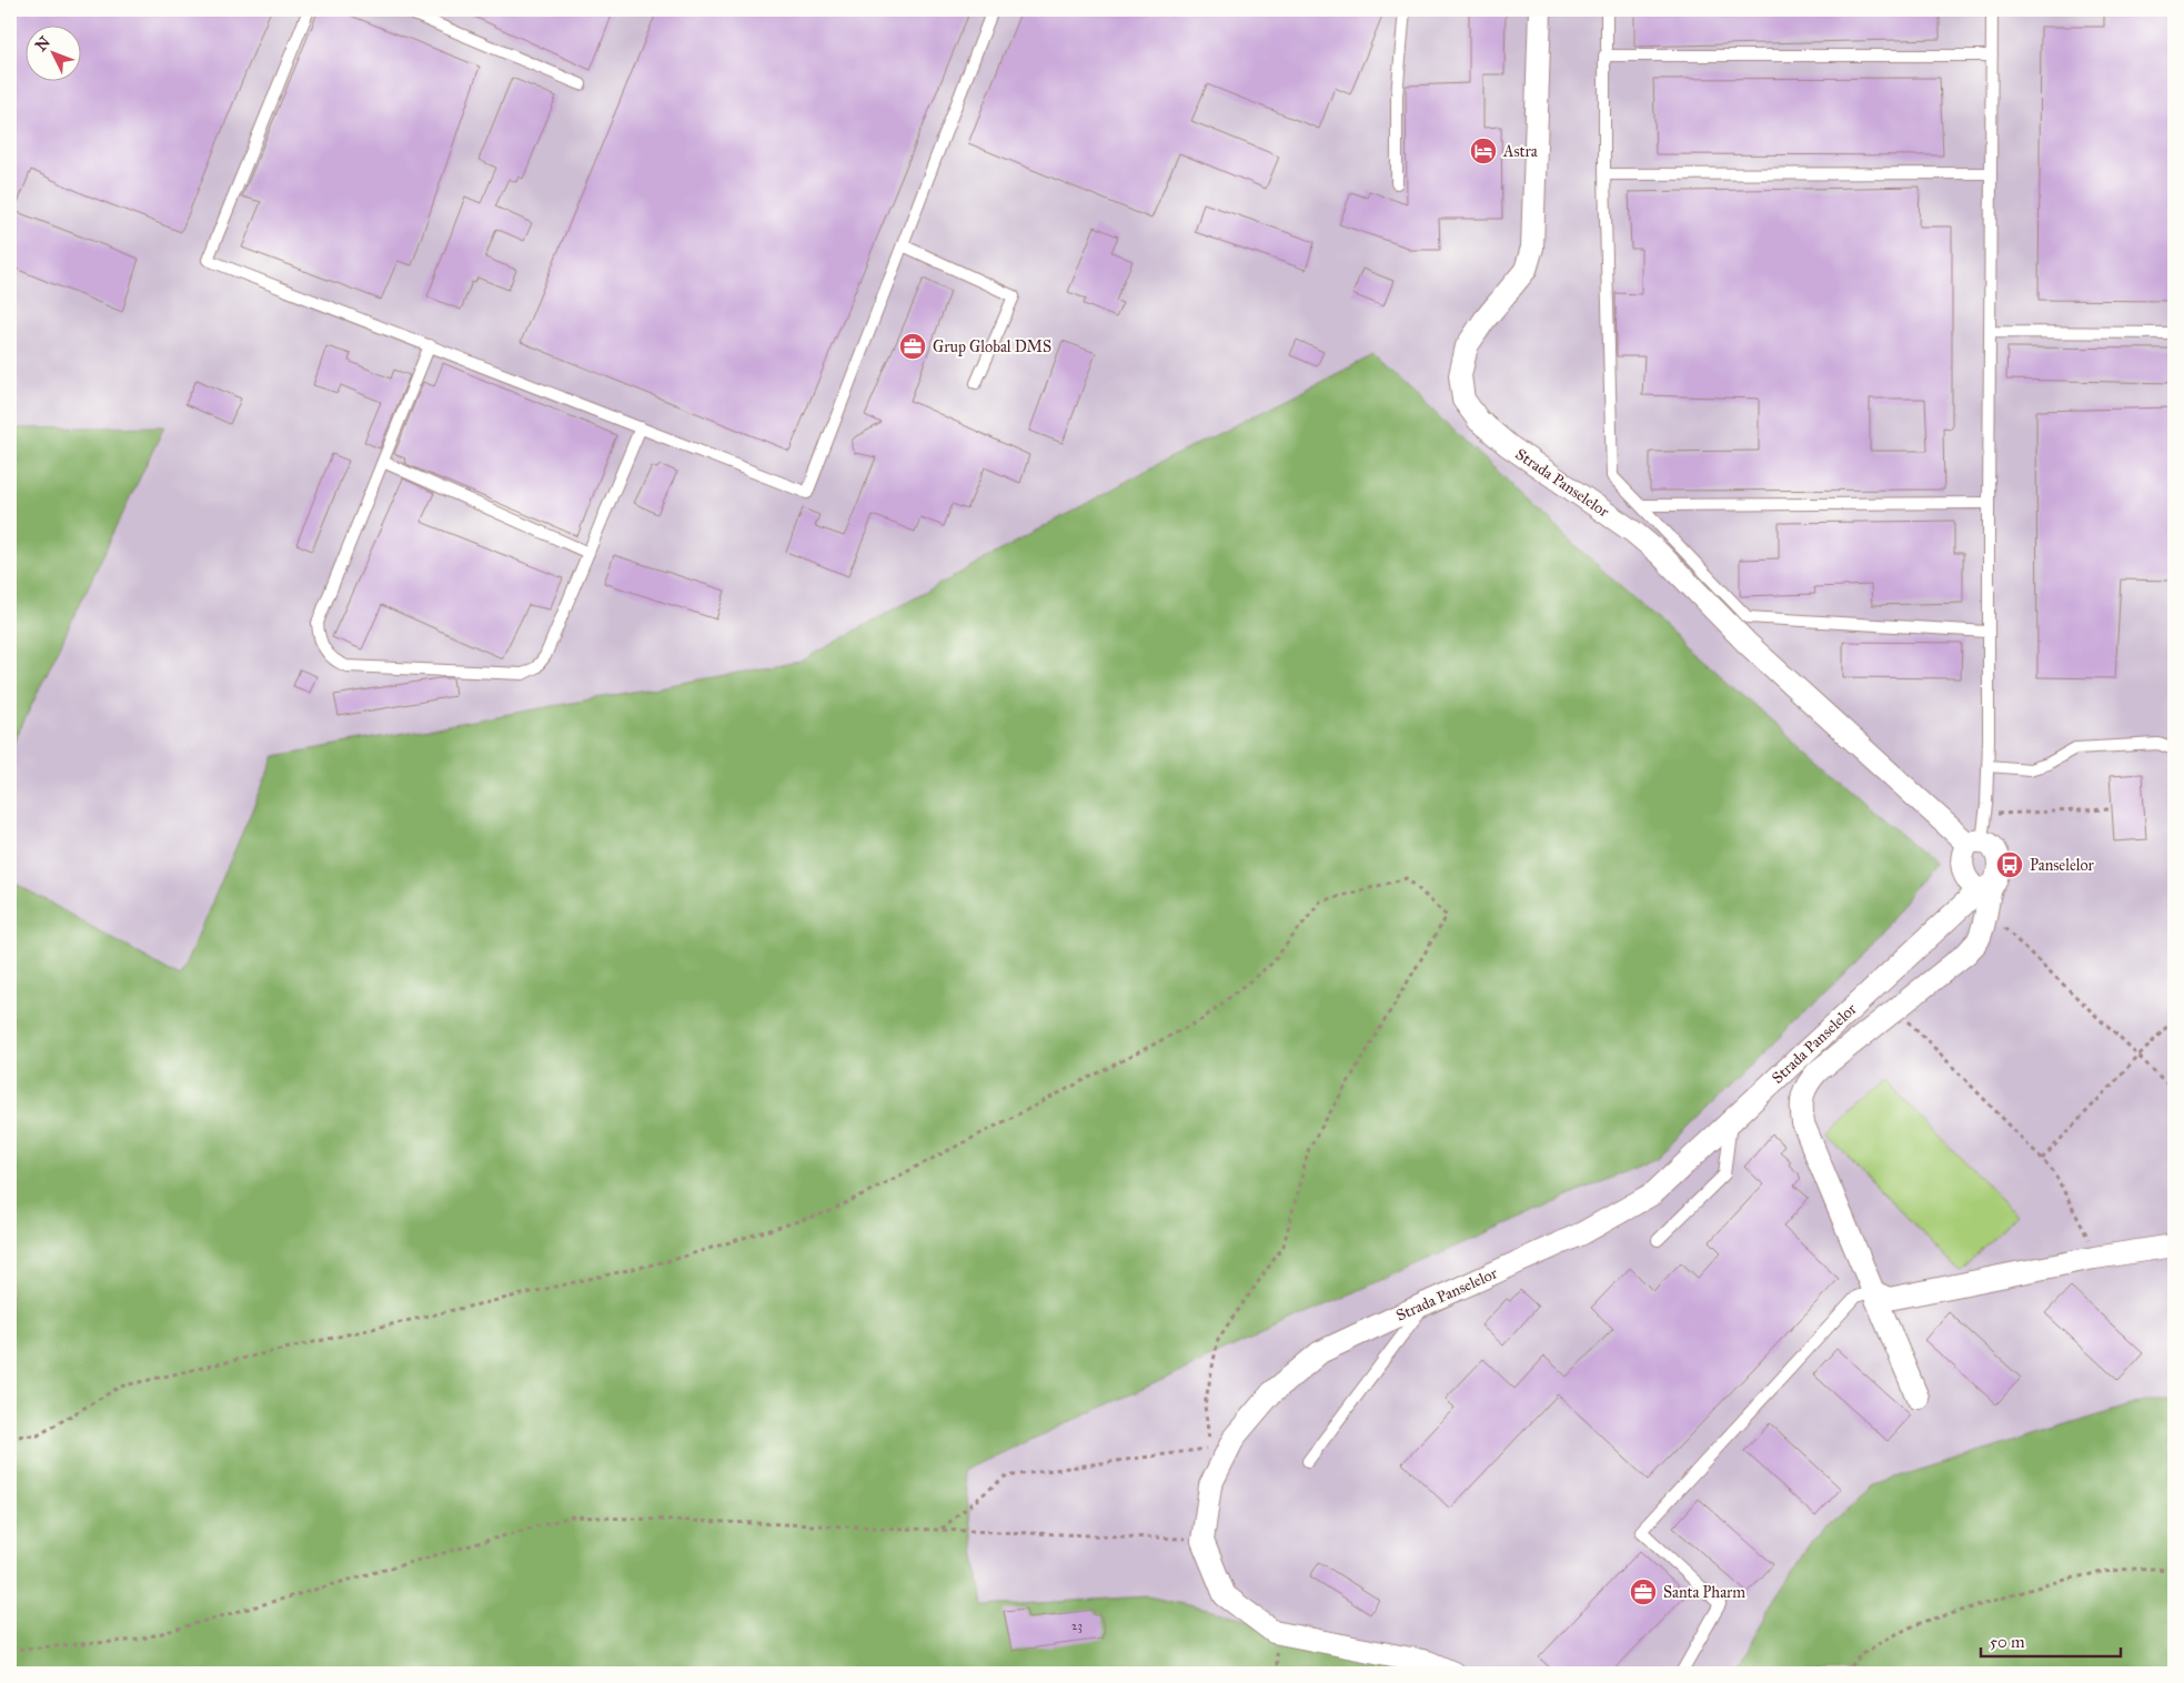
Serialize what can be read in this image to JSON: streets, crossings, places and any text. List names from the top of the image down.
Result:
{
  "streets": {
    "street": ["Strada Panselelor"]
  },
  "places": {
    "hotel": ["Astra"],
    "office": ["Grup Global DMS", "Santa Pharm"],
    "bus stop": ["Panselelor"]
  },
  "house_numbers": ["23"],
  "scale_bar": "50 m",
  "north": "top left"
}
